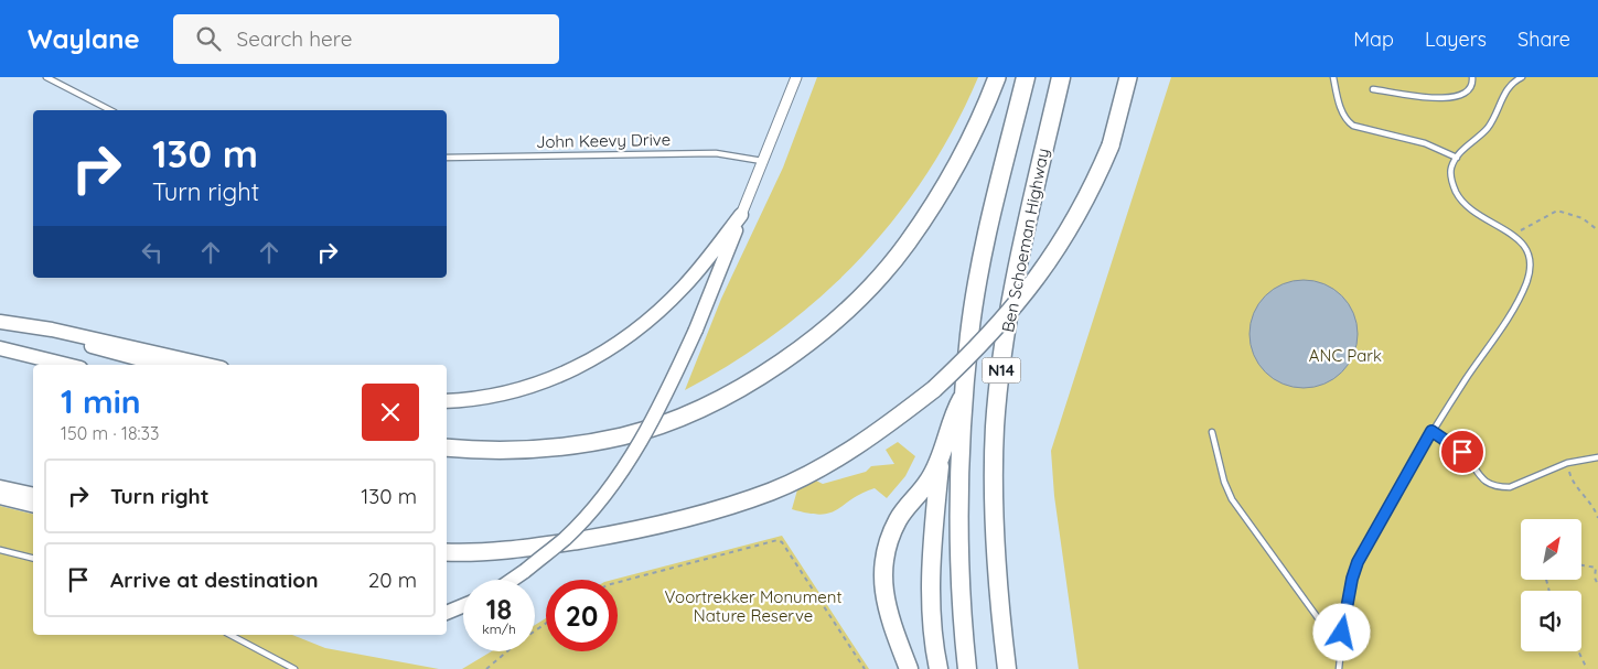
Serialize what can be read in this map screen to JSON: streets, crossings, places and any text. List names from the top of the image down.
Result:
{
  "streets": {
    "highway": ["Ben Schoeman Highway", "N14"],
    "lane": ["John Keevy Drive"]
  },
  "parks": ["ANC Park", "Voortrekker Monument Nature Reserve"],
  "north": "top right",
  "page": {
    "header": "Waylane",
    "search": "Search here",
    "nav": ["Map", "Layers", "Share"],
    "turn": ["130 m", "Turn right"],
    "heading": ["1 min", "150 m · 18:33"],
    "list": [
      {
        "name": "Turn right",
        "value": "130 m"
      },
      {
        "name": "Arrive at destination",
        "value": "20 m"
      }
    ],
    "speed": "18 km/h",
    "limit": "20"
  }
}
